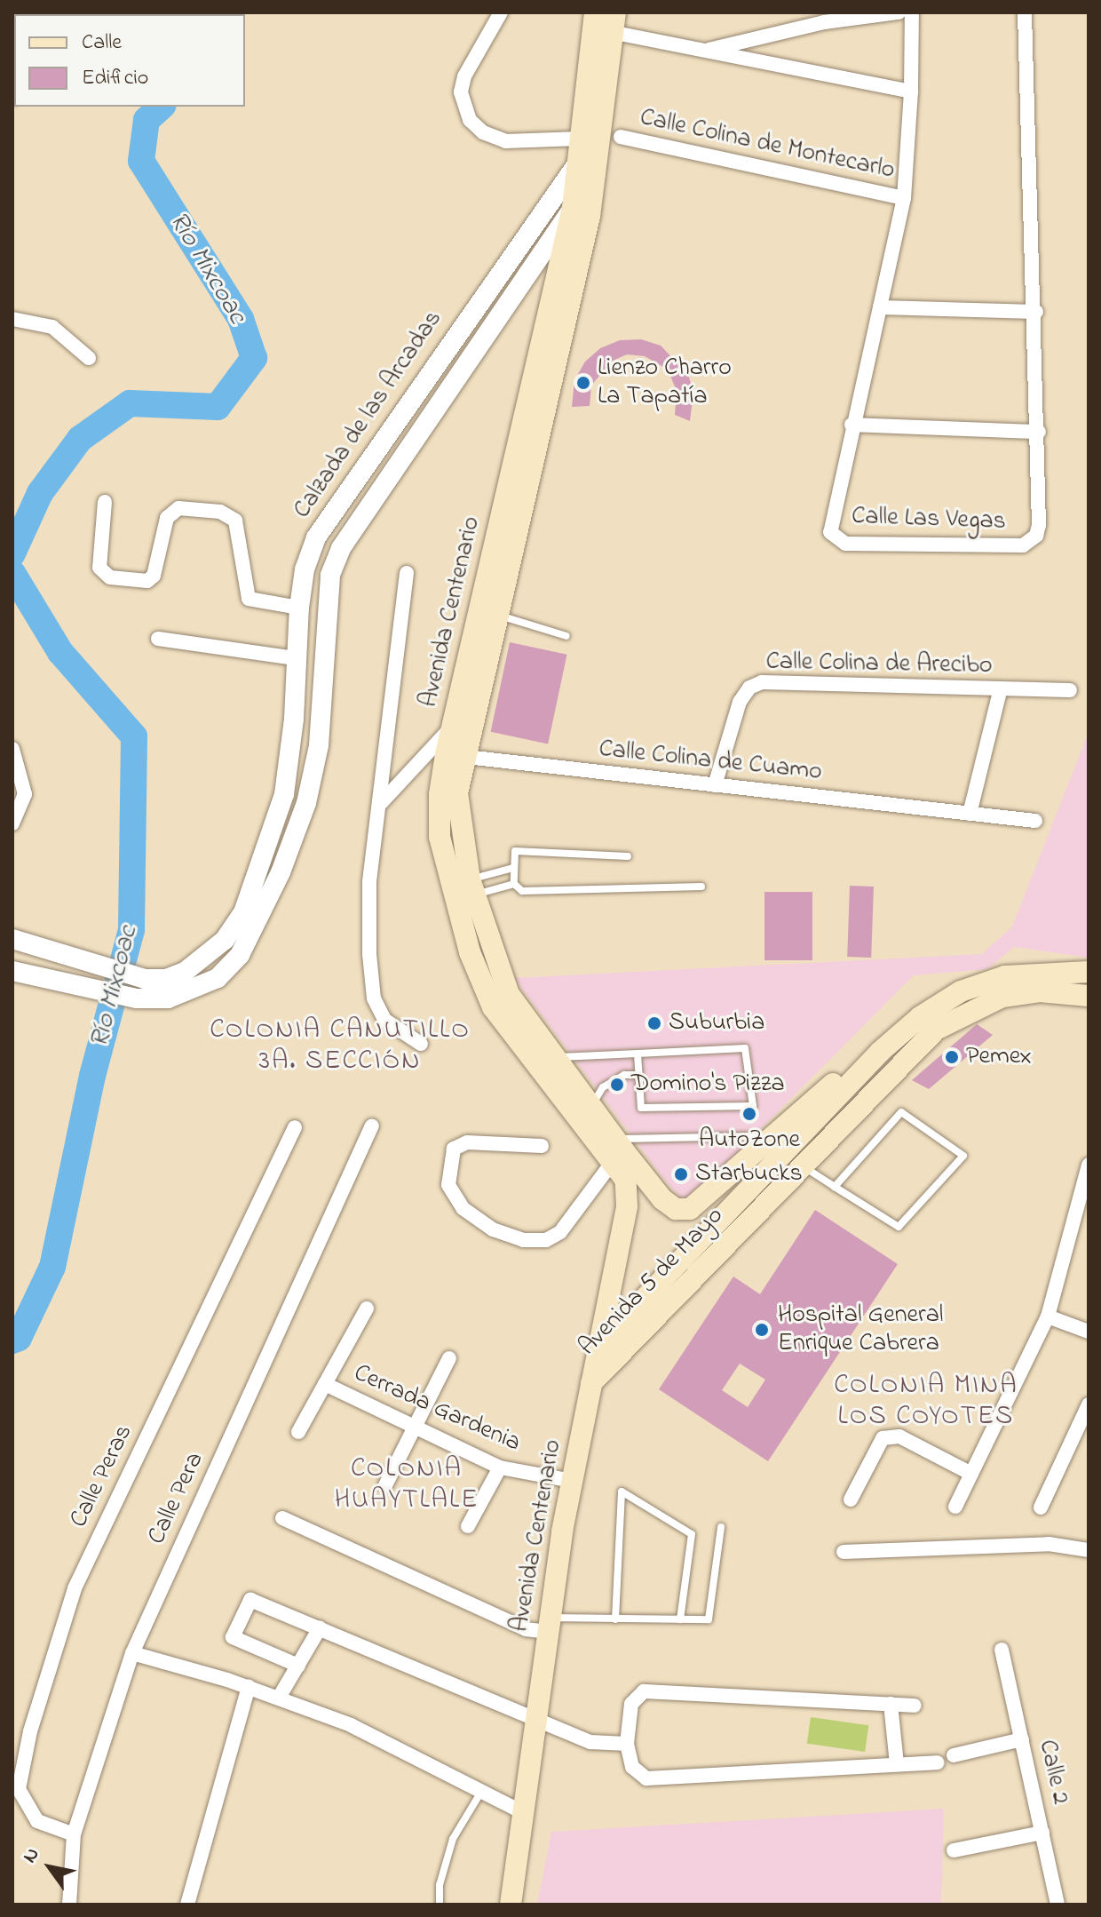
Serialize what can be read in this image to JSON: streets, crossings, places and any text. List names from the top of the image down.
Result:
{
  "streets": {
    "main road": ["Avenida Centenario", "Avenida 5 de Mayo"],
    "street": [
      "Calle Colina de Montecarlo",
      "Calzada de las Arcadas",
      "Calle Las Vegas",
      "Calle Colina de Arecibo",
      "Calle Colina de Cuamo",
      "Cerrada Gardenia",
      "Calle Peras",
      "Calle Pera",
      "Calle 2"
    ]
  },
  "crossings": [
    ["Calle Colina de Montecarlo", "Calle Las Vegas"],
    ["Calzada de las Arcadas", "Avenida Centenario"],
    ["Avenida Centenario", "Calle Colina de Cuamo"],
    ["Avenida Centenario", "Avenida 5 de Mayo"],
    ["Avenida Centenario", "Cerrada Gardenia"],
    ["Calle Colina de Arecibo", "Calle Colina de Cuamo"],
    ["Calle Peras", "Calle Pera"]
  ],
  "districts": ["COLONIA CANUTILLO 3A. SECCIÓN", "COLONIA MINA LOS COYOTES", "COLONIA HUAYTLALE"],
  "water": ["Río Mixcoac"],
  "places": [
    "Lienzo Charro La Tapatía",
    "Suburbia",
    "Pemex",
    "Domino's Pizza",
    "AutoZone",
    "Starbucks",
    "Hospital General Enrique Cabrera"
  ],
  "legend": ["Calle", "Edificio"],
  "north": "top left"
}
